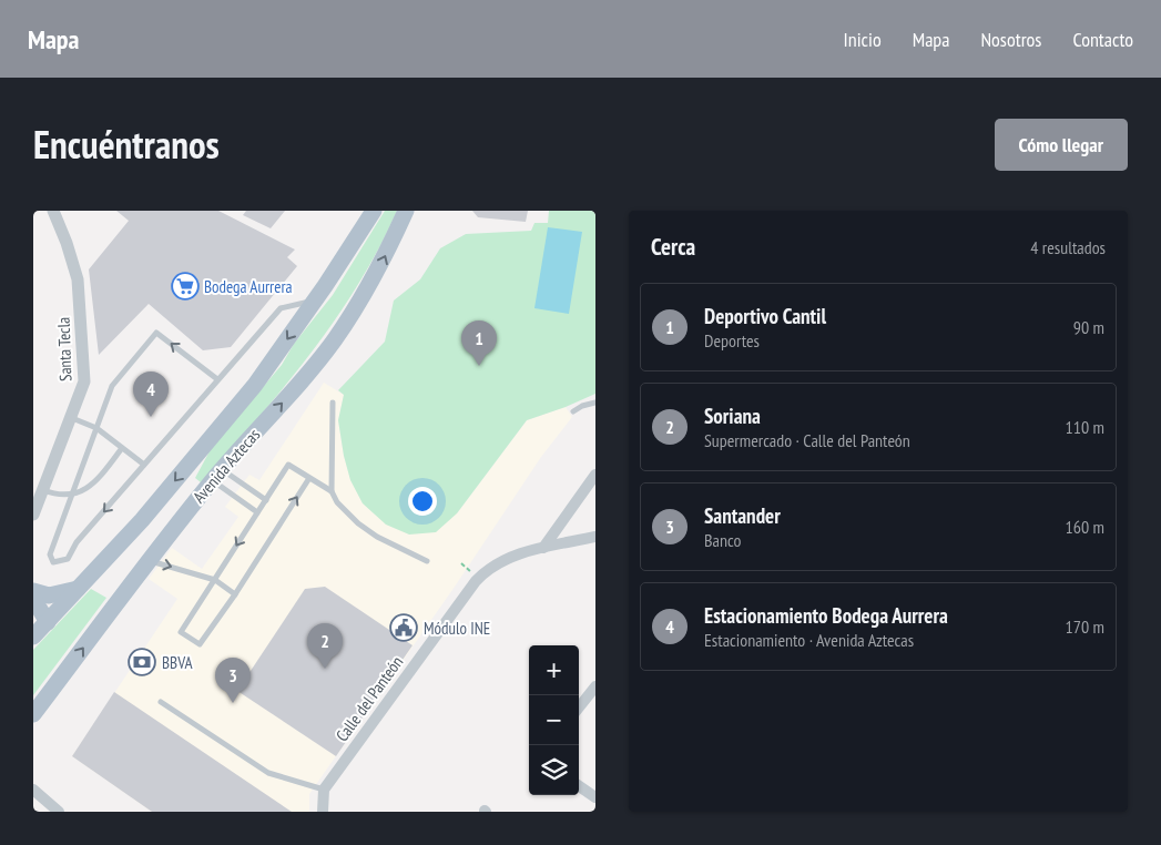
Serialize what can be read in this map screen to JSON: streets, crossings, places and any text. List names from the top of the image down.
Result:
{
  "streets": {
    "main road": ["Avenida Aztecas"],
    "street": ["Santa Tecla", "Calle del Panteón"]
  },
  "places": {
    "supermarket": ["Bodega Aurrera"],
    "public building": ["Módulo INE"],
    "bank": ["BBVA"]
  },
  "page": {
    "header": "Mapa",
    "nav": [
      "Inicio",
      "Mapa",
      "Nosotros",
      "Contacto"
    ],
    "title": "Encuéntranos",
    "buttons": "Cómo llegar",
    "heading": ["Cerca", "4 resultados"],
    "list": [
      {
        "mark": "1",
        "name": "Deportivo Cantil",
        "note": "Deportes",
        "value": "90 m"
      },
      {
        "mark": "2",
        "name": "Soriana",
        "note": "Supermercado · Calle del Panteón",
        "value": "110 m"
      },
      {
        "mark": "3",
        "name": "Santander",
        "note": "Banco",
        "value": "160 m"
      },
      {
        "mark": "4",
        "name": "Estacionamiento Bodega Aurrera",
        "note": "Estacionamiento · Avenida Aztecas",
        "value": "170 m"
      }
    ],
    "pins": [
      "1",
      "4",
      "2",
      "3"
    ],
    "map_buttons": ["+", "−"]
  }
}
